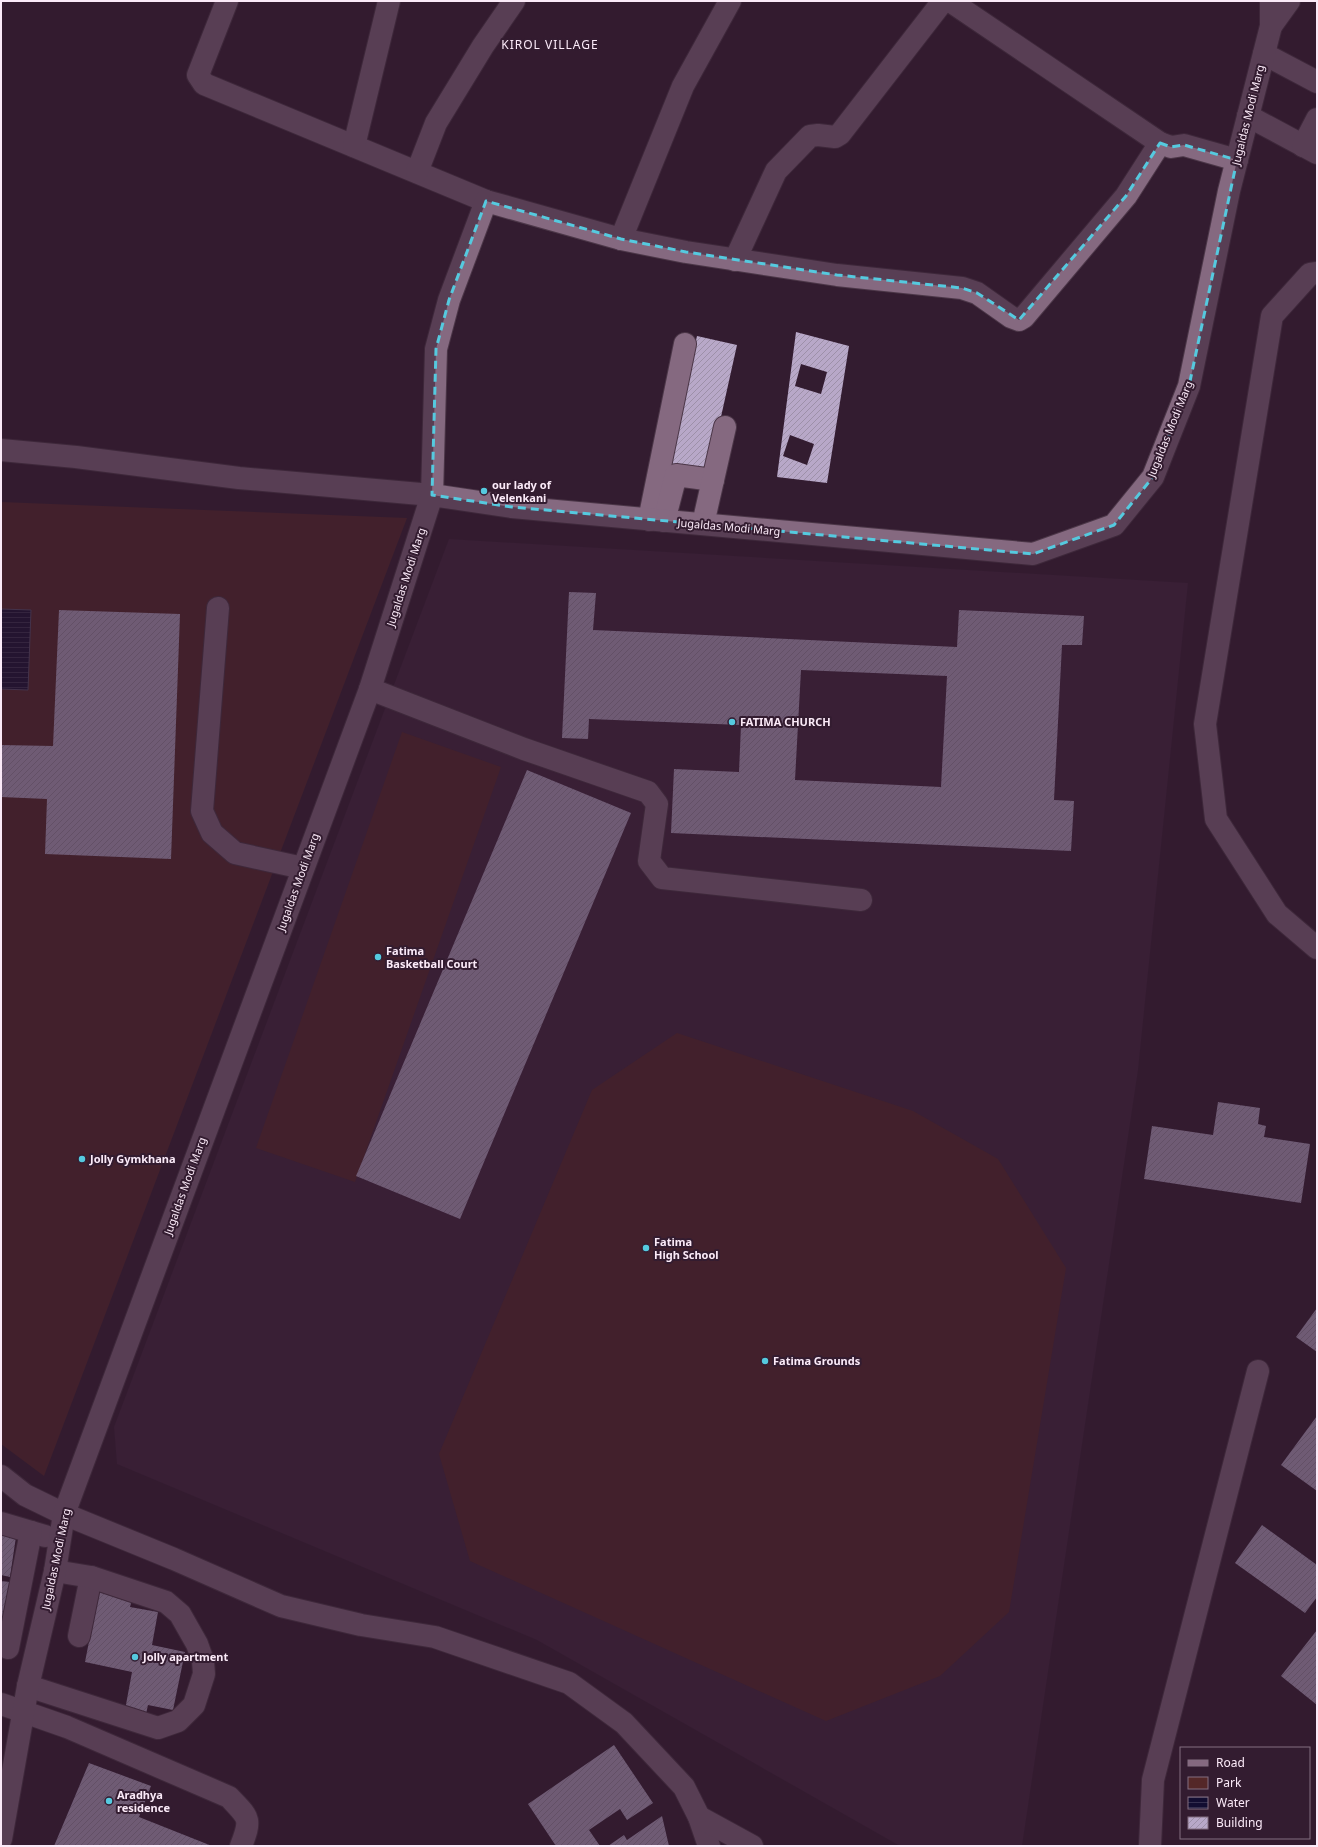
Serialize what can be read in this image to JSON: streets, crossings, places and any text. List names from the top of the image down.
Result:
{
  "streets": {
    "street": ["Jugaldas Modi Marg"]
  },
  "districts": ["KIROL VILLAGE"],
  "places": [
    "our lady of Velenkani",
    "FATIMA CHURCH",
    "Fatima Basketball Court",
    "Jolly Gymkhana",
    "Fatima High School",
    "Fatima Grounds",
    "Jolly apartment",
    "Aradhya residence"
  ],
  "legend": [
    "Road",
    "Park",
    "Water",
    "Building"
  ]
}
